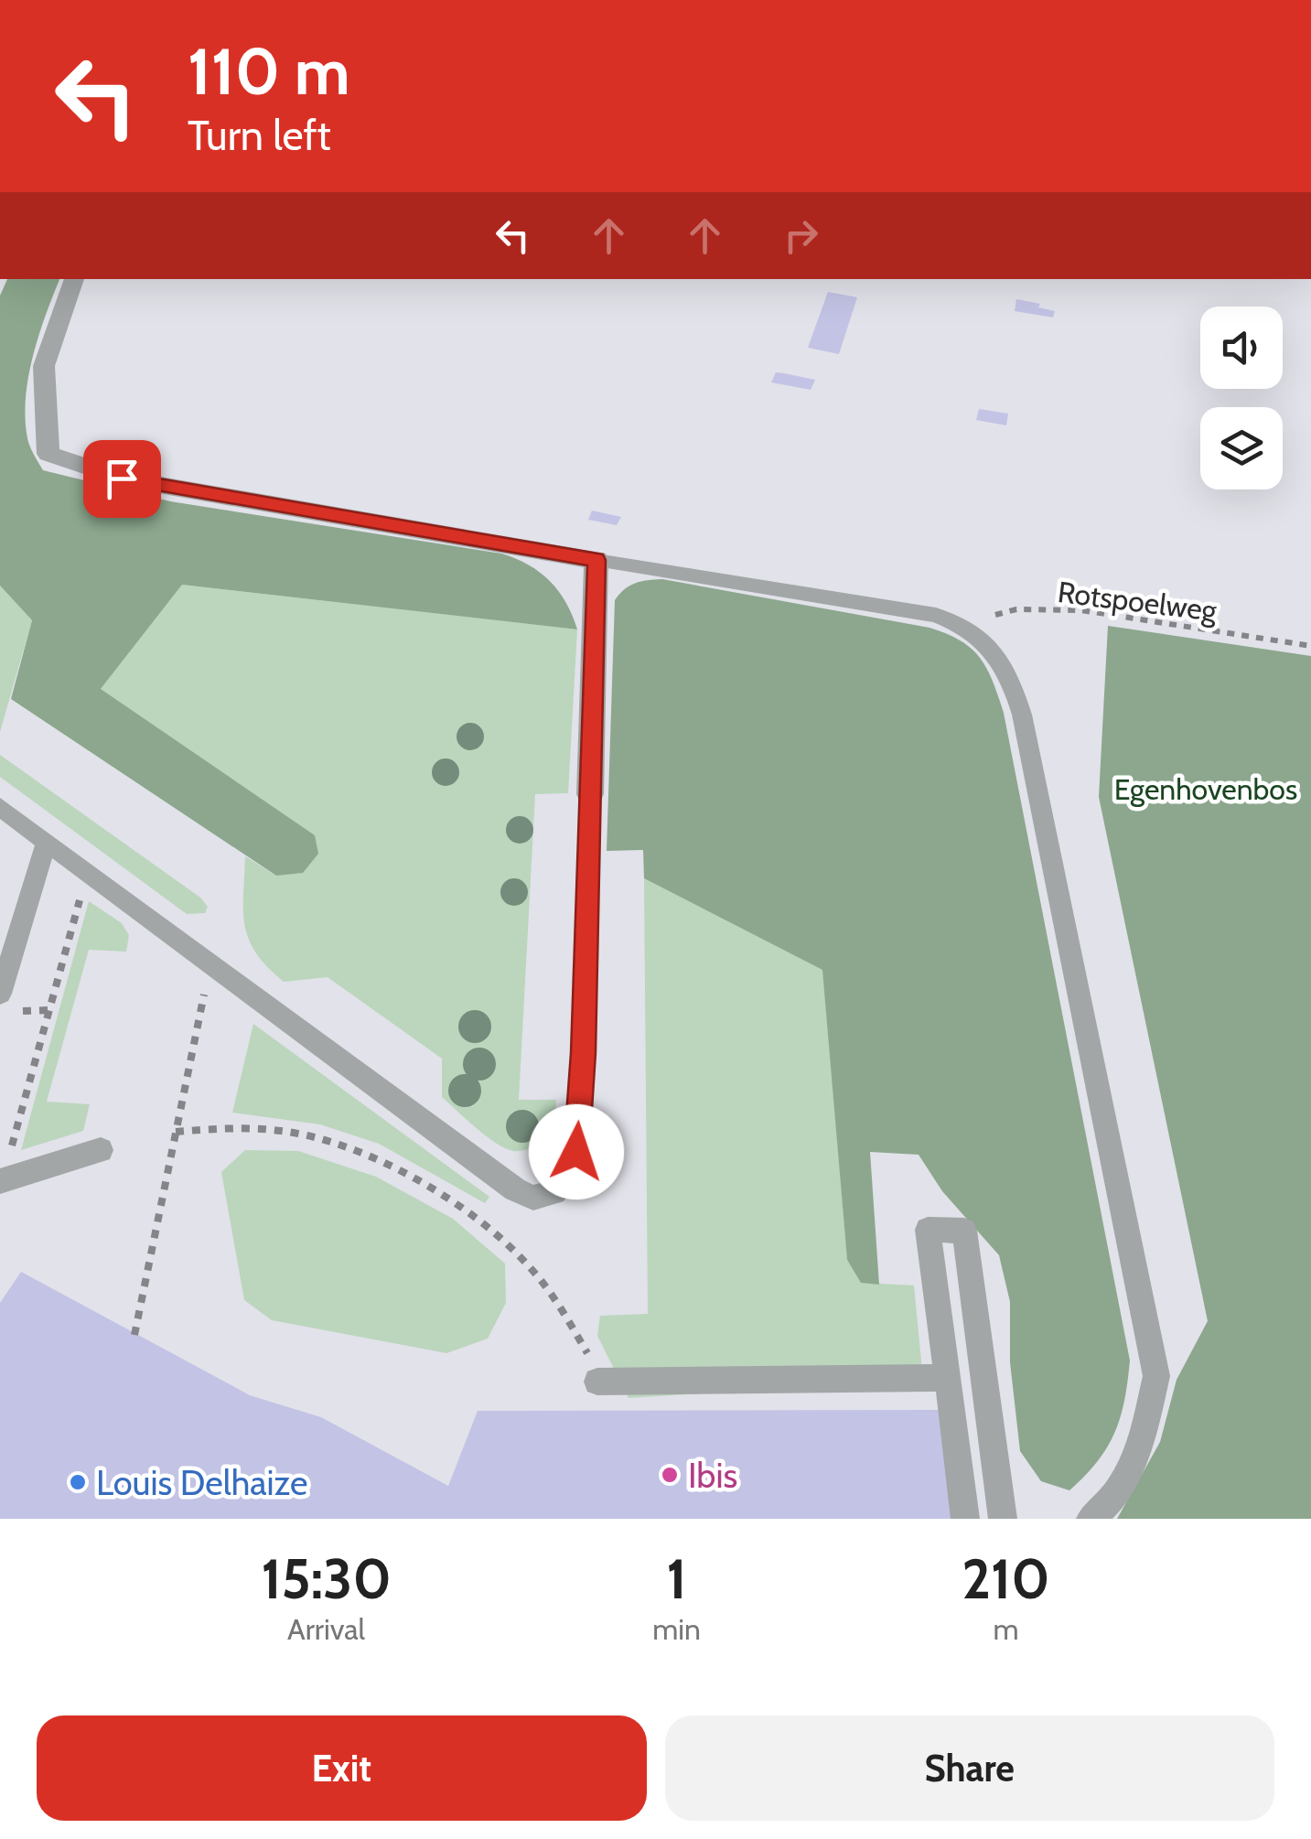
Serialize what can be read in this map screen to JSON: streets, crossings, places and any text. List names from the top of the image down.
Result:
{
  "streets": {
    "path": ["Rotspoelweg"]
  },
  "parks": ["Egenhovenbos"],
  "places": ["Ibis", "Louis Delhaize"],
  "page": {
    "turn": ["110 m", "Turn left"],
    "eta": [
      "15:30",
      "Arrival",
      "1",
      "min",
      "210",
      "m"
    ],
    "buttons": ["Exit", "Share"]
  }
}
